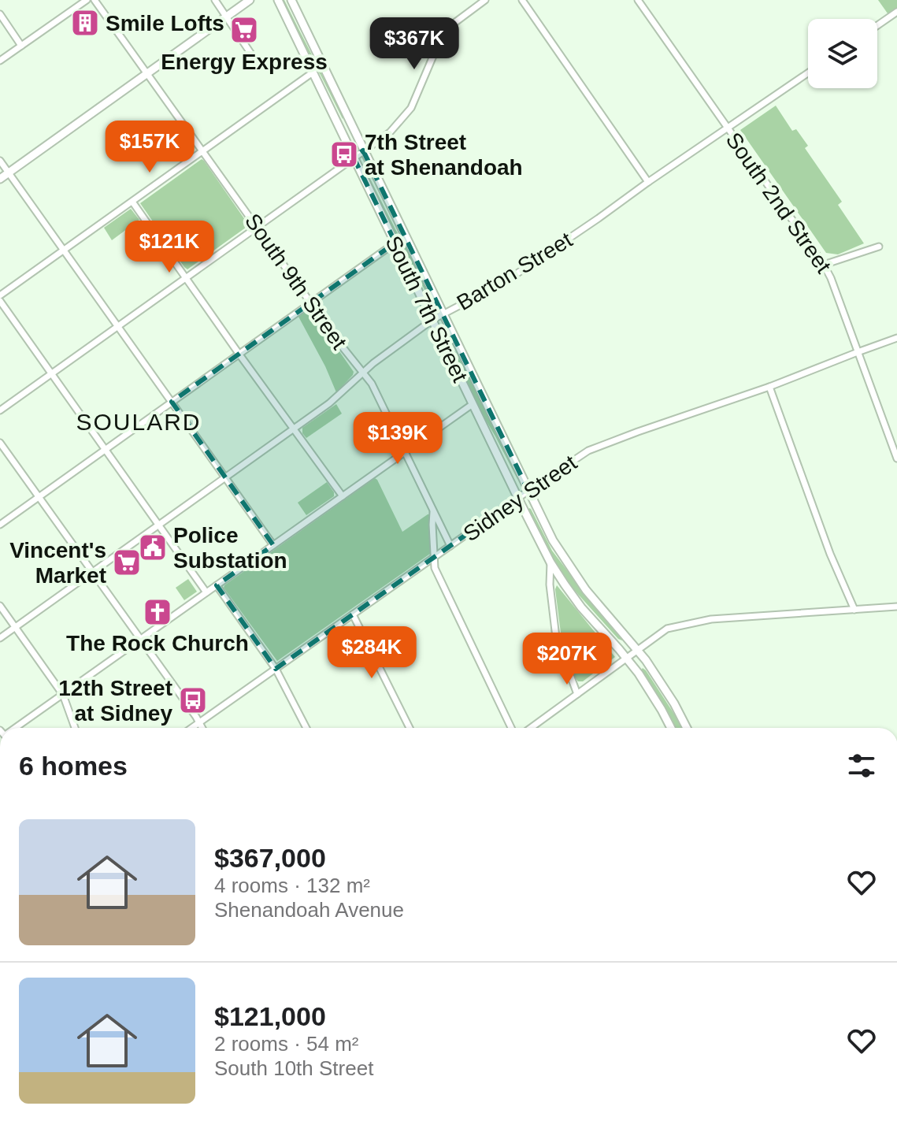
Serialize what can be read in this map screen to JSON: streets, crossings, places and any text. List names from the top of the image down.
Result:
{
  "streets": {
    "main road": ["South 7th Street"],
    "street": [
      "South 2nd Street",
      "Barton Street",
      "South 9th Street",
      "Sidney Street"
    ]
  },
  "crossings": [
    ["South 2nd Street", "Barton Street"],
    ["South 2nd Street", "Sidney Street"],
    ["Barton Street", "South 9th Street"],
    ["Barton Street", "South 7th Street"],
    ["South 9th Street", "Sidney Street"],
    ["South 7th Street", "Sidney Street"]
  ],
  "districts": ["SOULARD"],
  "places": {
    "building": ["Smile Lofts"],
    "supermarket": ["Energy Express", "Vincent's Market"],
    "bus stop": ["7th Street at Shenandoah", "12th Street at Sidney"],
    "public building": ["Police Substation"],
    "church": ["The Rock Church"]
  },
  "page": {
    "price": [
      "$367K",
      "$157K",
      "$121K",
      "$139K",
      "$284K",
      "$207K"
    ],
    "heading": "6 homes",
    "list": [
      {
        "name": "$367,000",
        "note": "4 rooms · 132 m² · Shenandoah Avenue"
      },
      {
        "name": "$121,000",
        "note": "2 rooms · 54 m² · South 10th Street"
      }
    ]
  }
}
